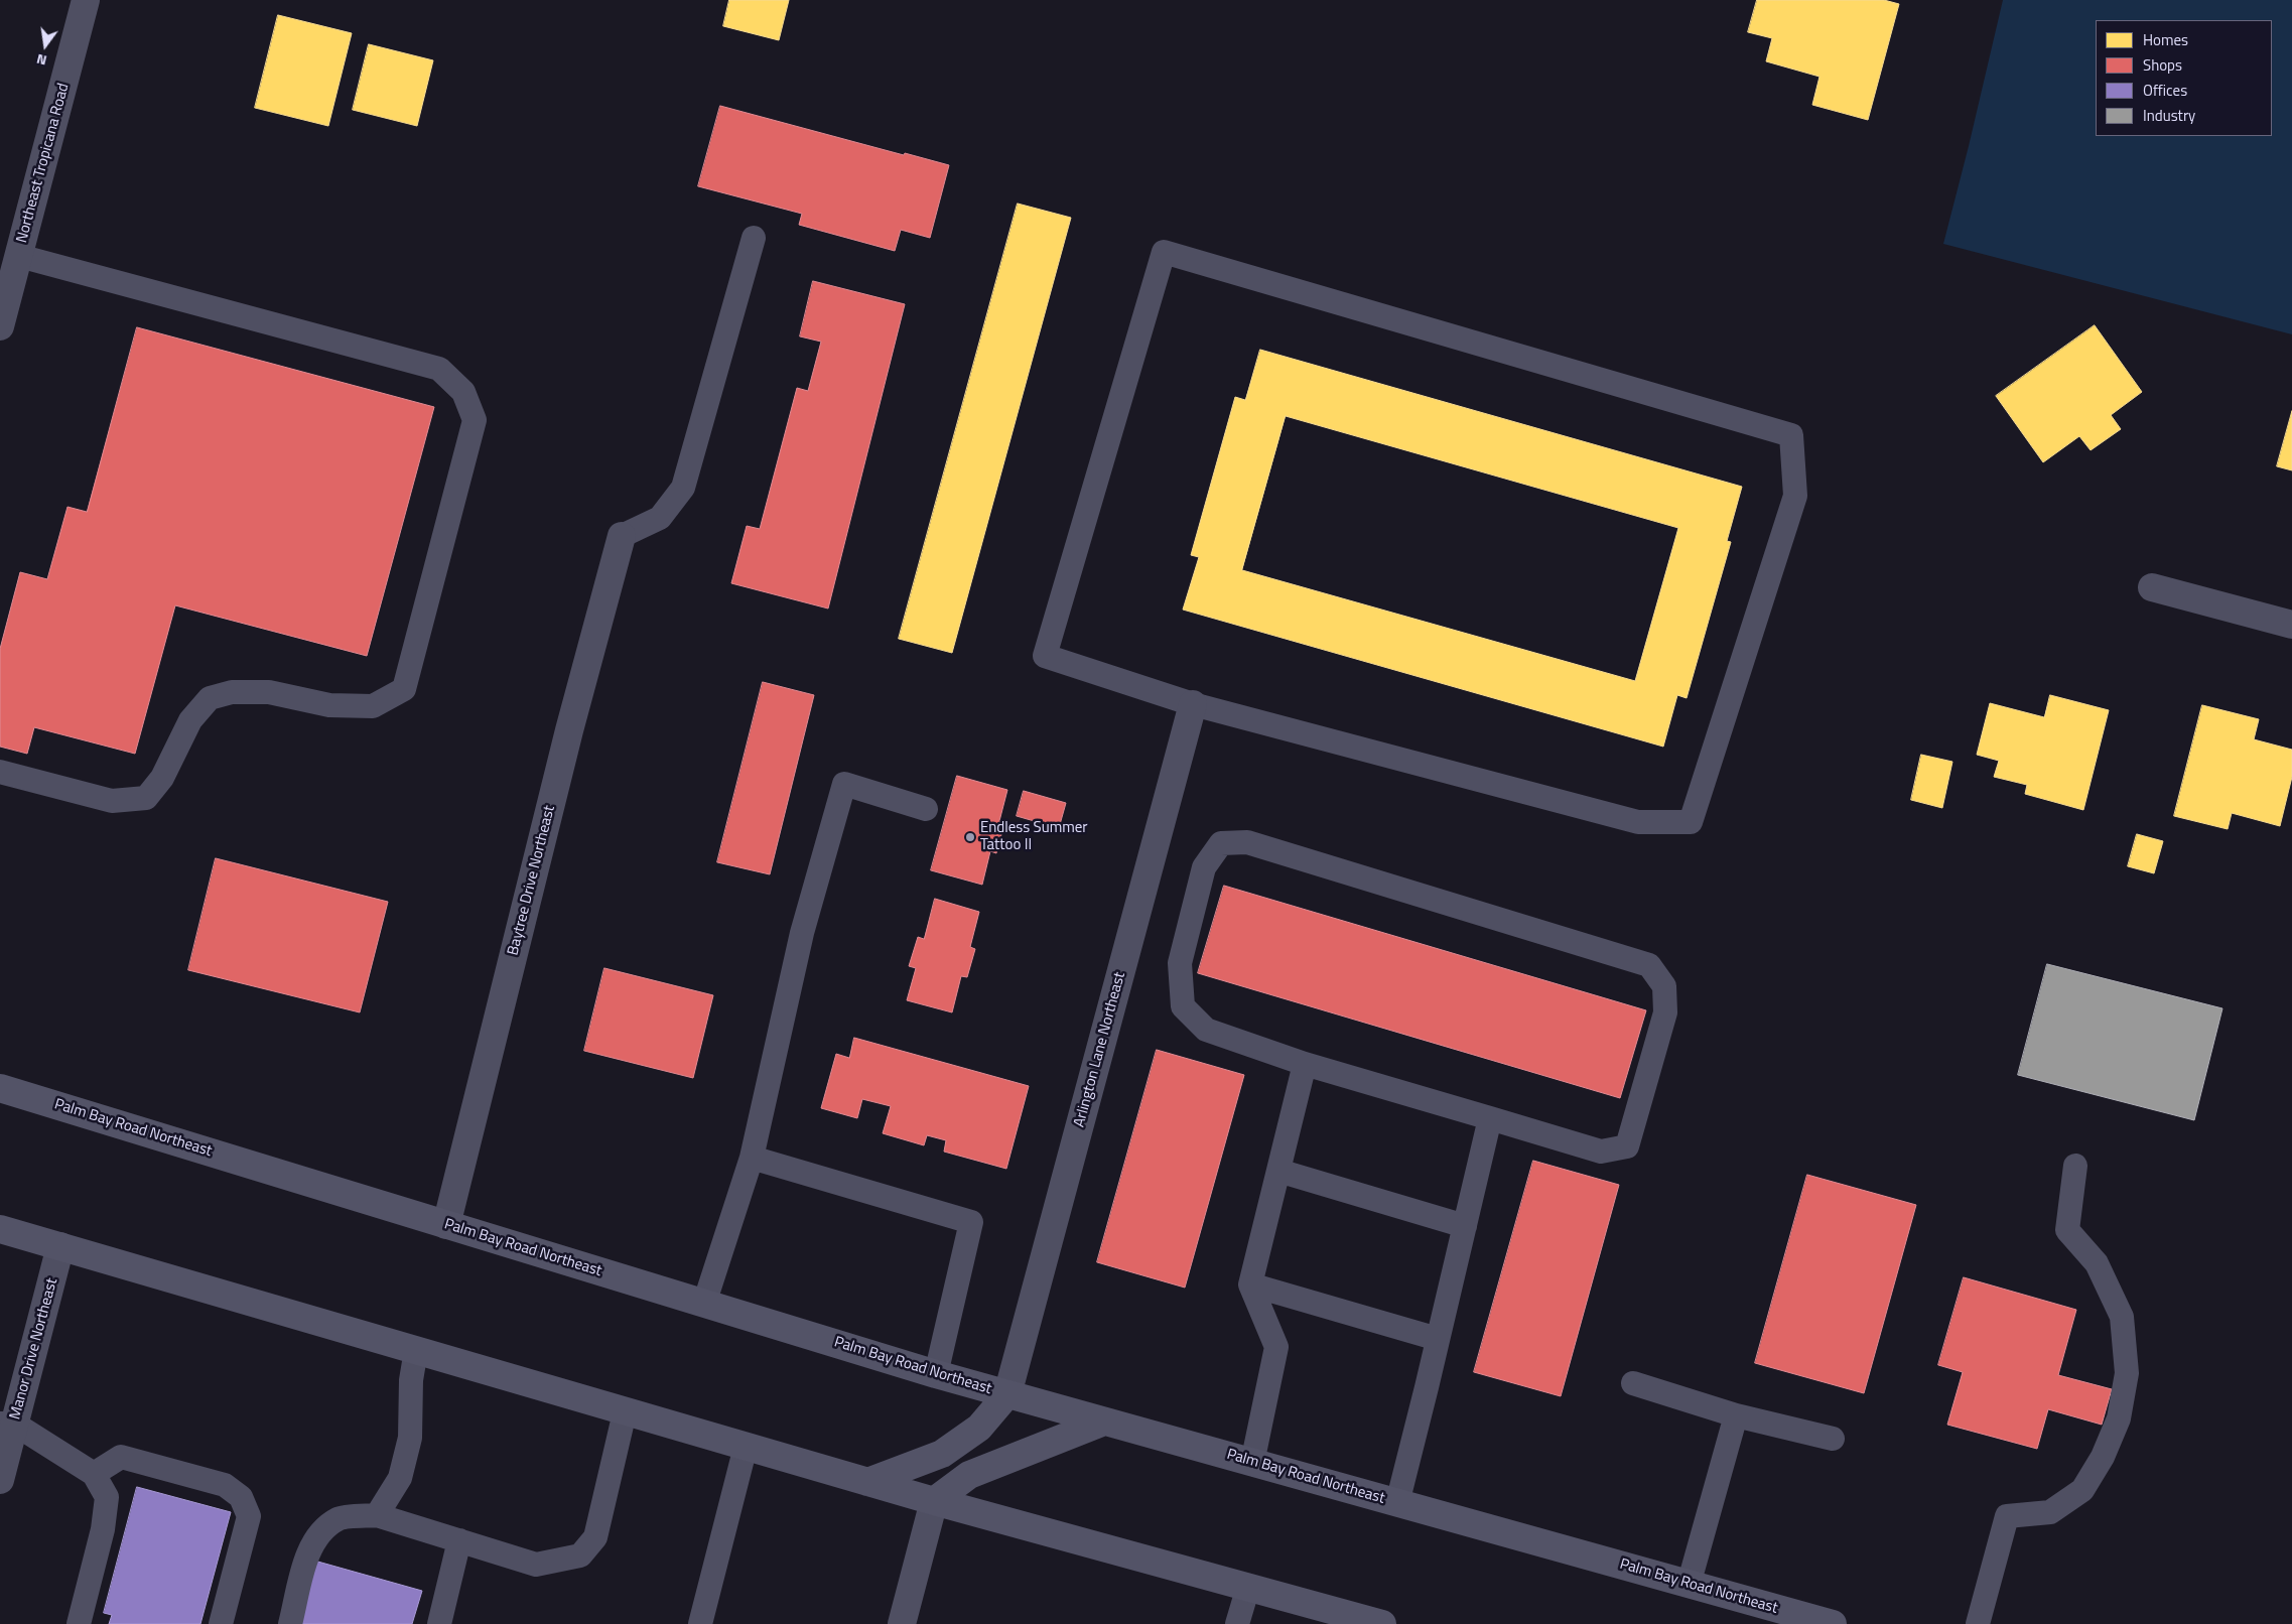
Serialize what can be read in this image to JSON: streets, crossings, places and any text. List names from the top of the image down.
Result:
{
  "streets": {
    "main road": ["Palm Bay Road Northeast"],
    "street": [
      "Northeast Tropicana Road",
      "Baytree Drive Northeast",
      "Arlington Lane Northeast",
      "Manor Drive Northeast"
    ]
  },
  "crossings": [
    ["Baytree Drive Northeast", "Palm Bay Road Northeast"],
    ["Arlington Lane Northeast", "Palm Bay Road Northeast"]
  ],
  "places": ["Endless Summer Tattoo II"],
  "legend": [
    "Homes",
    "Shops",
    "Offices",
    "Industry"
  ],
  "north": "bottom"
}
